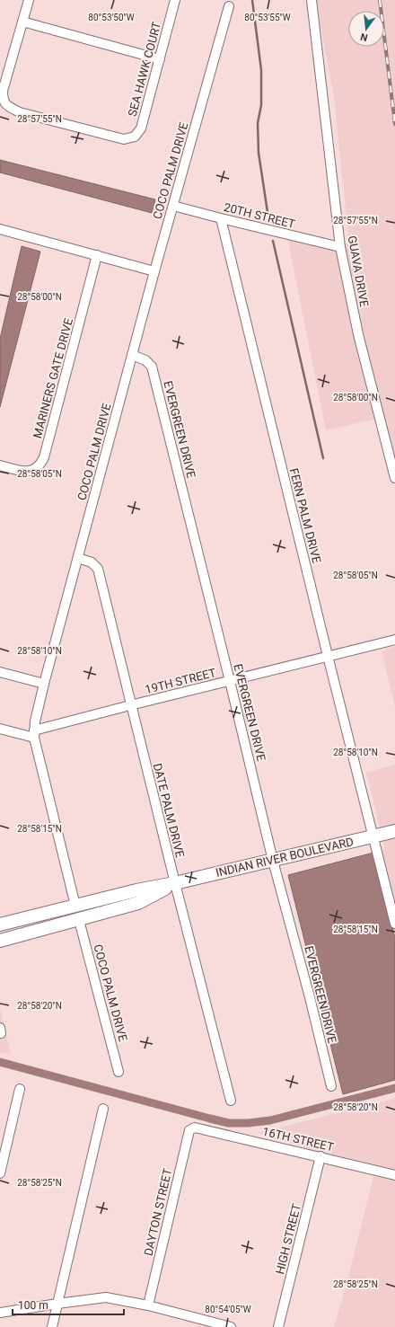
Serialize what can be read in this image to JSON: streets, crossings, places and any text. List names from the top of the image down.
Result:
{
  "streets": {
    "main road": ["INDIAN RIVER BOULEVARD"],
    "street": [
      "SEA HAWK COURT",
      "COCO PALM DRIVE",
      "20TH STREET",
      "GUAVA DRIVE",
      "MARINERS GATE DRIVE",
      "EVERGREEN DRIVE",
      "FERN PALM DRIVE",
      "19TH STREET",
      "DATE PALM DRIVE",
      "16TH STREET",
      "DAYTON STREET",
      "HIGH STREET"
    ]
  },
  "crossings": [
    ["COCO PALM DRIVE", "20TH STREET"],
    ["COCO PALM DRIVE", "EVERGREEN DRIVE"],
    ["COCO PALM DRIVE", "19TH STREET"],
    ["COCO PALM DRIVE", "DATE PALM DRIVE"],
    ["20TH STREET", "GUAVA DRIVE"],
    ["20TH STREET", "FERN PALM DRIVE"],
    ["EVERGREEN DRIVE", "19TH STREET"],
    ["EVERGREEN DRIVE", "INDIAN RIVER BOULEVARD"],
    ["FERN PALM DRIVE", "19TH STREET"],
    ["FERN PALM DRIVE", "INDIAN RIVER BOULEVARD"],
    ["19TH STREET", "DATE PALM DRIVE"],
    ["DATE PALM DRIVE", "INDIAN RIVER BOULEVARD"],
    ["16TH STREET", "DAYTON STREET"],
    ["16TH STREET", "HIGH STREET"]
  ],
  "scale_bar": "100 m",
  "north": "bottom",
  "coordinates": [
    "80°53'50\"W",
    "80°53'55\"W",
    "28°57'55\"N",
    "28°58'00\"N",
    "28°58'05\"N",
    "28°58'10\"N",
    "28°58'15\"N",
    "28°58'20\"N",
    "28°58'25\"N",
    "80°54'05\"W"
  ]
}
